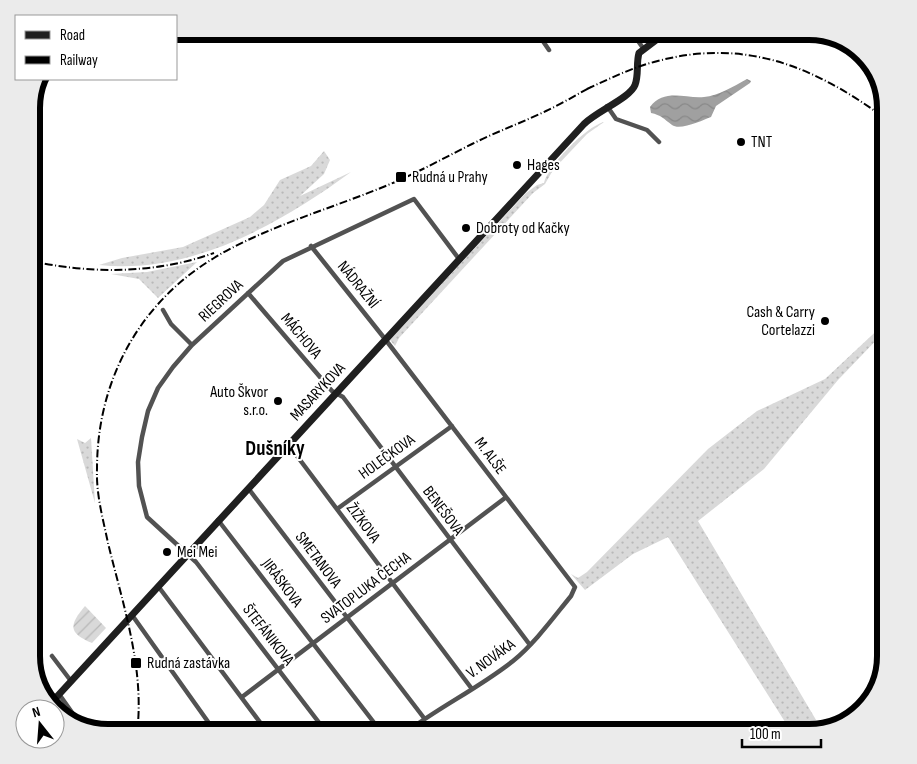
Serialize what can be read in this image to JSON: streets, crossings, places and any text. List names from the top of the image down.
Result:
{
  "streets": {
    "main road": ["MASARYKOVA"],
    "street": [
      "NÁDRAŽNÍ",
      "RIEGROVA",
      "MÁCHOVA",
      "M. ALŠE",
      "HOLEČKOVA",
      "BENEŠOVA",
      "ŽIŽKOVA",
      "SMETANOVA",
      "JIRÁSKOVA",
      "SVATOPLUKA ČECHA",
      "ŠTEFÁNIKOVA",
      "V. NOVÁKA"
    ]
  },
  "crossings": [
    ["NÁDRAŽNÍ", "RIEGROVA"],
    ["NÁDRAŽNÍ", "MASARYKOVA"],
    ["NÁDRAŽNÍ", "M. ALŠE"],
    ["RIEGROVA", "MÁCHOVA"],
    ["RIEGROVA", "MASARYKOVA"],
    ["RIEGROVA", "ŠTEFÁNIKOVA"],
    ["MÁCHOVA", "MASARYKOVA"],
    ["MÁCHOVA", "BENEŠOVA"],
    ["MASARYKOVA", "M. ALŠE"],
    ["MASARYKOVA", "BENEŠOVA"],
    ["MASARYKOVA", "ŽIŽKOVA"],
    ["MASARYKOVA", "SMETANOVA"],
    ["MASARYKOVA", "JIRÁSKOVA"],
    ["MASARYKOVA", "ŠTEFÁNIKOVA"],
    ["M. ALŠE", "HOLEČKOVA"],
    ["M. ALŠE", "SVATOPLUKA ČECHA"],
    ["M. ALŠE", "V. NOVÁKA"],
    ["HOLEČKOVA", "BENEŠOVA"],
    ["HOLEČKOVA", "ŽIŽKOVA"],
    ["BENEŠOVA", "SVATOPLUKA ČECHA"],
    ["BENEŠOVA", "V. NOVÁKA"],
    ["ŽIŽKOVA", "SVATOPLUKA ČECHA"],
    ["ŽIŽKOVA", "V. NOVÁKA"],
    ["SMETANOVA", "SVATOPLUKA ČECHA"],
    ["SMETANOVA", "V. NOVÁKA"],
    ["JIRÁSKOVA", "SVATOPLUKA ČECHA"],
    ["SVATOPLUKA ČECHA", "ŠTEFÁNIKOVA"]
  ],
  "districts": ["Dušníky"],
  "places": {
    "other": [
      "TNT",
      "Hages",
      "Dobroty od Kačky",
      "Cash & Carry Cortelazzi",
      "Auto Škvor s.r.o.",
      "Mei Mei"
    ],
    "transit": ["Rudná u Prahy", "Rudná zastávka"]
  },
  "legend": ["Road", "Railway"],
  "scale_bar": "100 m",
  "north": "top"
}
